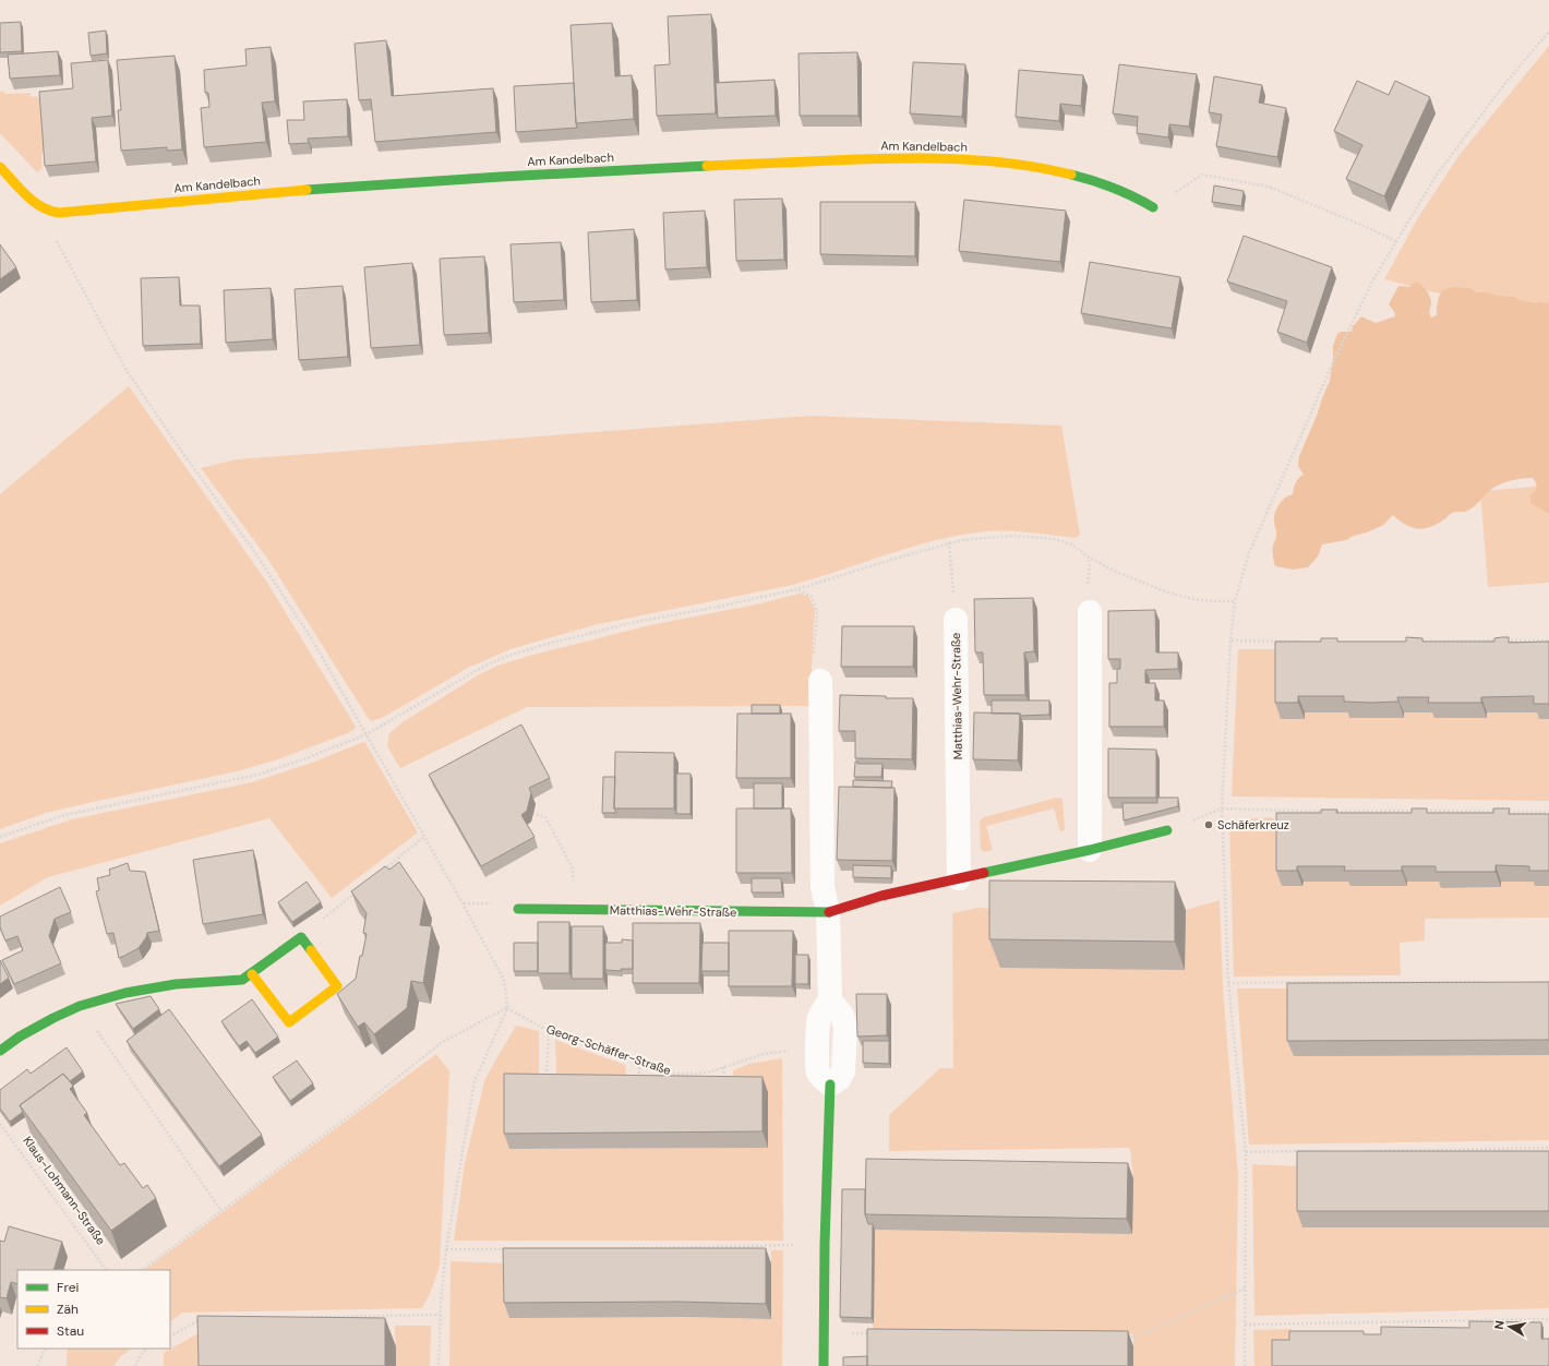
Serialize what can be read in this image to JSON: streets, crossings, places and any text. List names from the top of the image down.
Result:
{
  "streets": {
    "street": ["Am Kandelbach", "Matthias-Wehr-Straße"],
    "path": ["Georg-Schäffer-Straße", "Klaus-Lohmann-Straße"]
  },
  "places": ["Schäferkreuz"],
  "legend": ["Frei", "Zäh", "Stau"],
  "north": "left"
}
